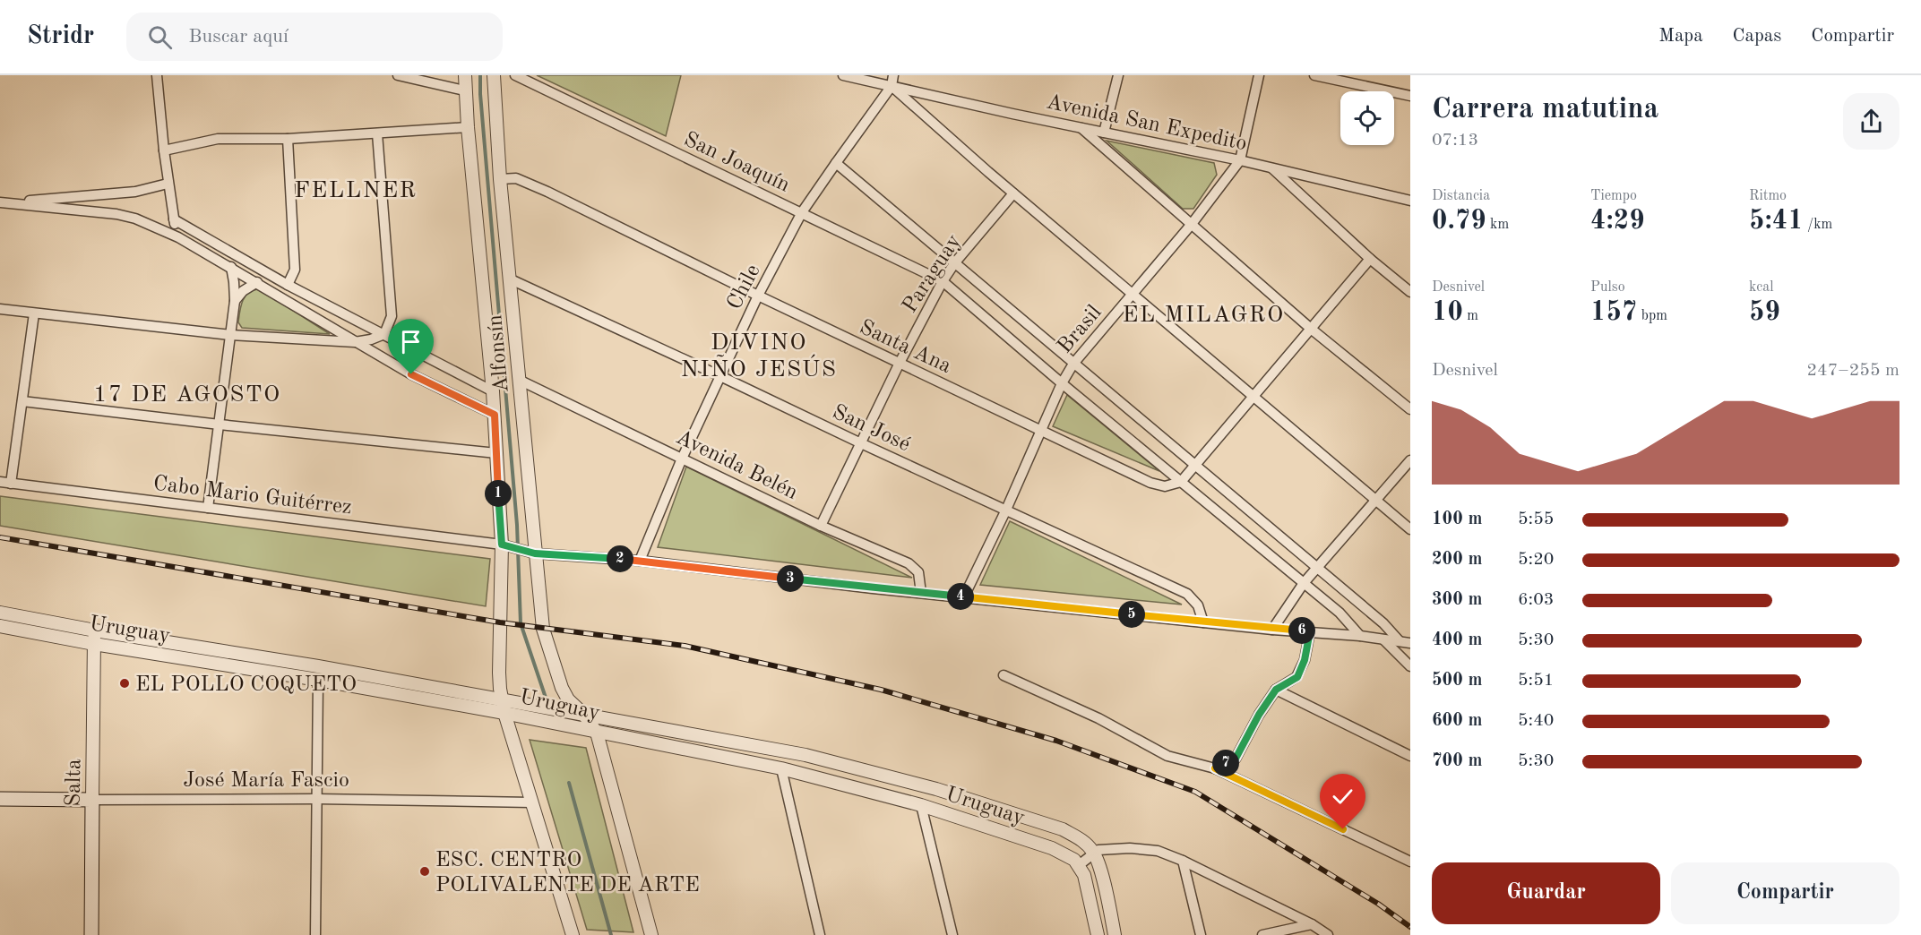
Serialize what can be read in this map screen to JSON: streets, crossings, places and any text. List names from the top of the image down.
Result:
{
  "streets": {
    "main road": ["José María Fascio", "Salta"],
    "street": [
      "Avenida San Expedito",
      "San Joaquín",
      "Paraguay",
      "Chile",
      "Brasil",
      "Santa Ana",
      "Alfonsín",
      "San José",
      "Avenida Belén",
      "Cabo Mario Guitérrez",
      "Uruguay"
    ]
  },
  "crossings": [
    ["Avenida San Expedito", "Chile"],
    ["Avenida San Expedito", "Brasil"],
    ["San Joaquín", "Paraguay"],
    ["San Joaquín", "Chile"],
    ["San Joaquín", "Brasil"],
    ["San Joaquín", "Santa Ana"],
    ["San Joaquín", "Cabo Mario Guitérrez"],
    ["Paraguay", "Santa Ana"],
    ["Paraguay", "San José"],
    ["Paraguay", "Avenida Belén"],
    ["Chile", "Santa Ana"],
    ["Chile", "San José"],
    ["Chile", "Avenida Belén"],
    ["Chile", "Cabo Mario Guitérrez"],
    ["Brasil", "Santa Ana"],
    ["Brasil", "San José"],
    ["Brasil", "Cabo Mario Guitérrez"],
    ["Santa Ana", "Alfonsín"],
    ["Alfonsín", "San José"],
    ["Alfonsín", "Avenida Belén"],
    ["Alfonsín", "Cabo Mario Guitérrez"],
    ["Alfonsín", "Uruguay"],
    ["Alfonsín", "José María Fascio"],
    ["San José", "Cabo Mario Guitérrez"],
    ["Avenida Belén", "Cabo Mario Guitérrez"],
    ["Uruguay", "Salta"],
    ["José María Fascio", "Salta"]
  ],
  "districts": [
    "FELLNER",
    "EL MILAGRO",
    "DIVINO NIÑO JESÚS",
    "17 DE AGOSTO"
  ],
  "places": ["EL POLLO COQUETO", "ESC. CENTRO POLIVALENTE DE ARTE"],
  "page": {
    "header": "Stridr",
    "search": "Buscar aquí",
    "nav": ["Mapa", "Capas", "Compartir"],
    "heading": ["Carrera matutina", "07:13"],
    "stats": [
      ["Distancia", "0.79 km"],
      ["Tiempo", "4:29"],
      ["Ritmo", "5:41 /km"],
      ["Desnivel", "10 m"],
      ["Pulso", "157 bpm"],
      ["kcal", "59"]
    ],
    "chart": ["Desnivel", "247–255 m"],
    "pins": [
      "1",
      "2",
      "3",
      "4",
      "5",
      "6",
      "7"
    ],
    "list": [
      {
        "name": "100 m",
        "note": "5:55"
      },
      {
        "name": "200 m",
        "note": "5:20"
      },
      {
        "name": "300 m",
        "note": "6:03"
      },
      {
        "name": "400 m",
        "note": "5:30"
      },
      {
        "name": "500 m",
        "note": "5:51"
      },
      {
        "name": "600 m",
        "note": "5:40"
      },
      {
        "name": "700 m",
        "note": "5:30"
      }
    ],
    "buttons": ["Guardar", "Compartir"]
  }
}
